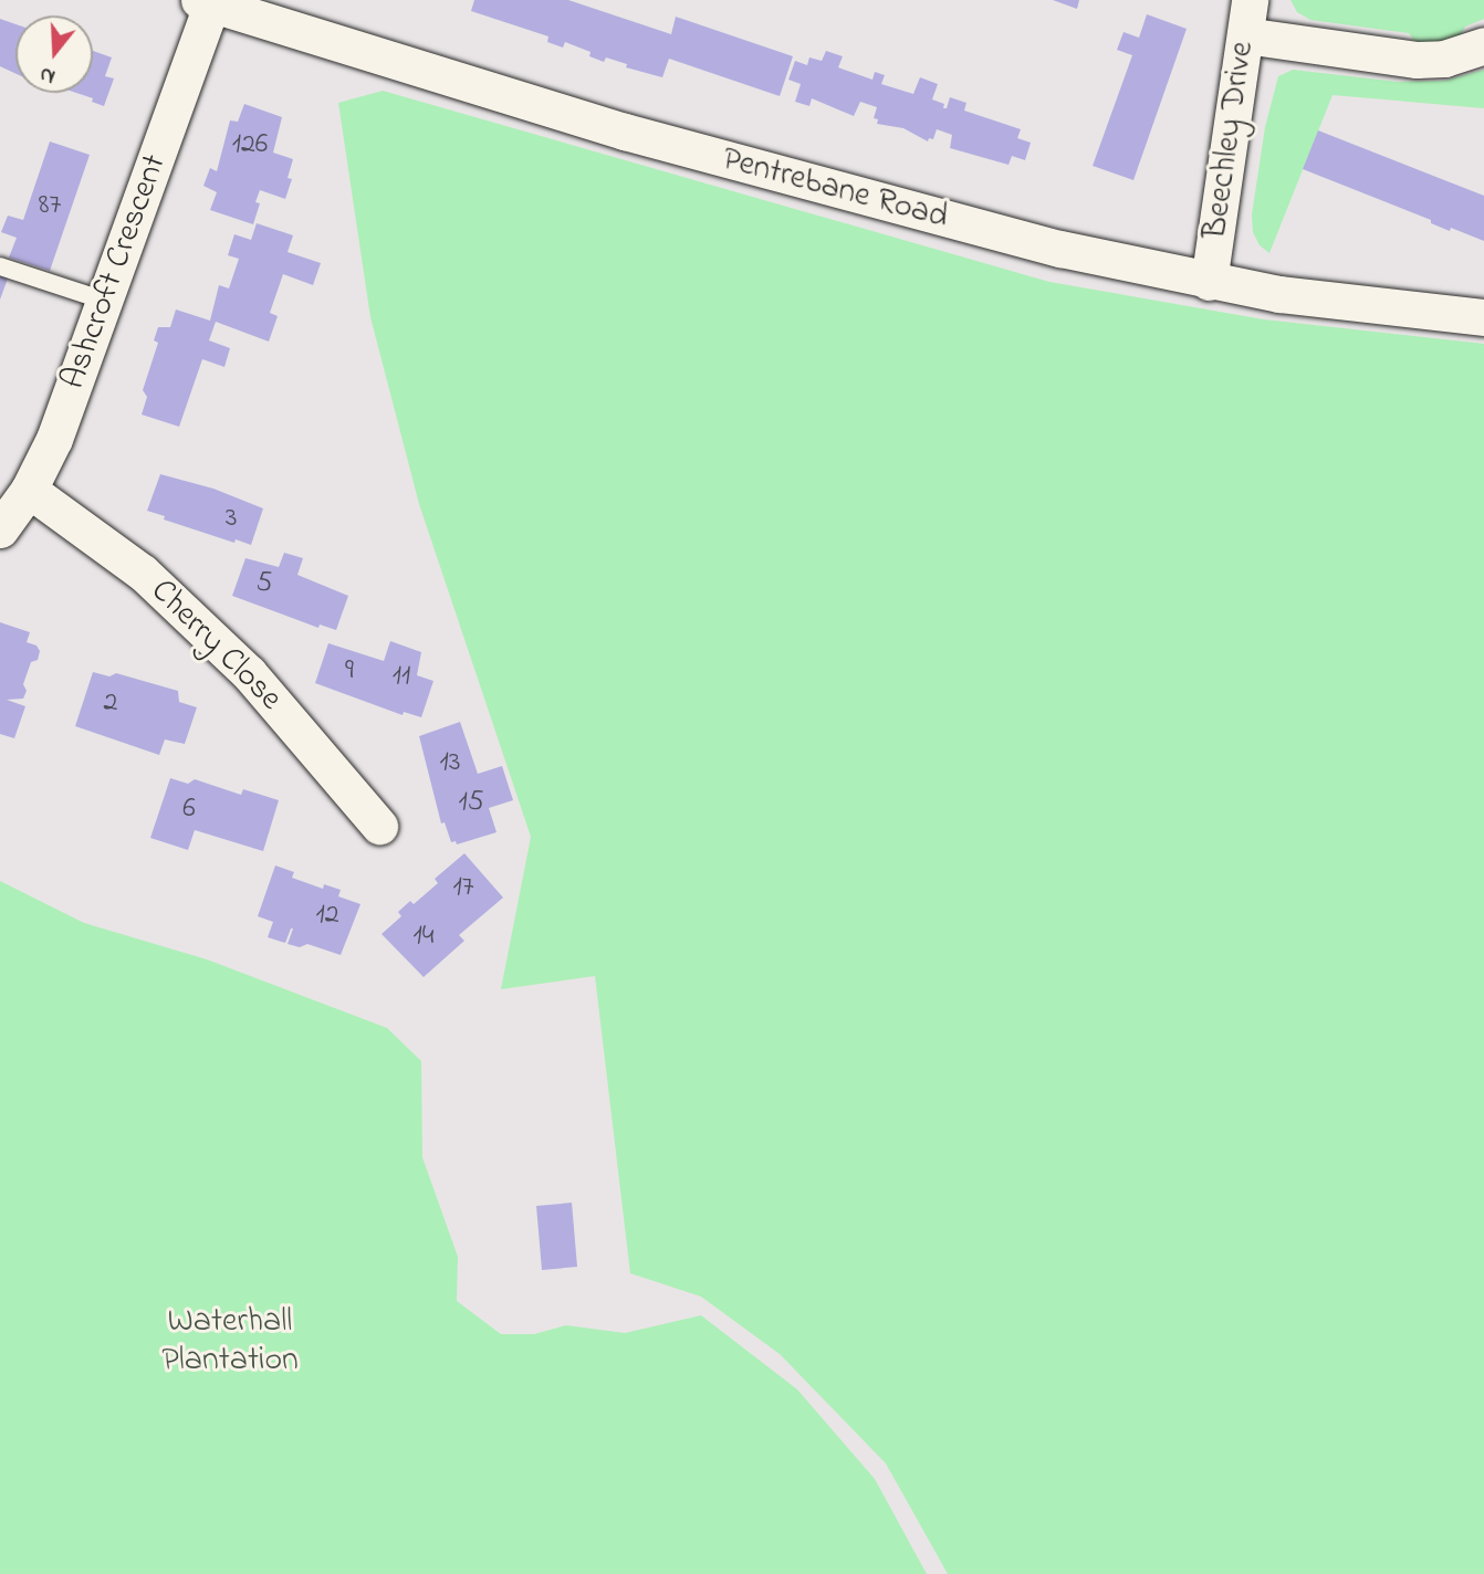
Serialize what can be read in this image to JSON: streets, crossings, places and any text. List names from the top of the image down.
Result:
{
  "streets": {
    "street": [
      "Beechley Drive",
      "Pentrebane Road",
      "Ashcroft Crescent",
      "Cherry Close"
    ]
  },
  "crossings": [
    ["Beechley Drive", "Pentrebane Road"],
    ["Pentrebane Road", "Ashcroft Crescent"],
    ["Ashcroft Crescent", "Cherry Close"]
  ],
  "parks": ["Waterhall Plantation"],
  "house_numbers": [
    "126",
    "87",
    "3",
    "5",
    "9",
    "11",
    "2",
    "13",
    "15",
    "6",
    "17",
    "12",
    "14"
  ],
  "north": "bottom"
}
